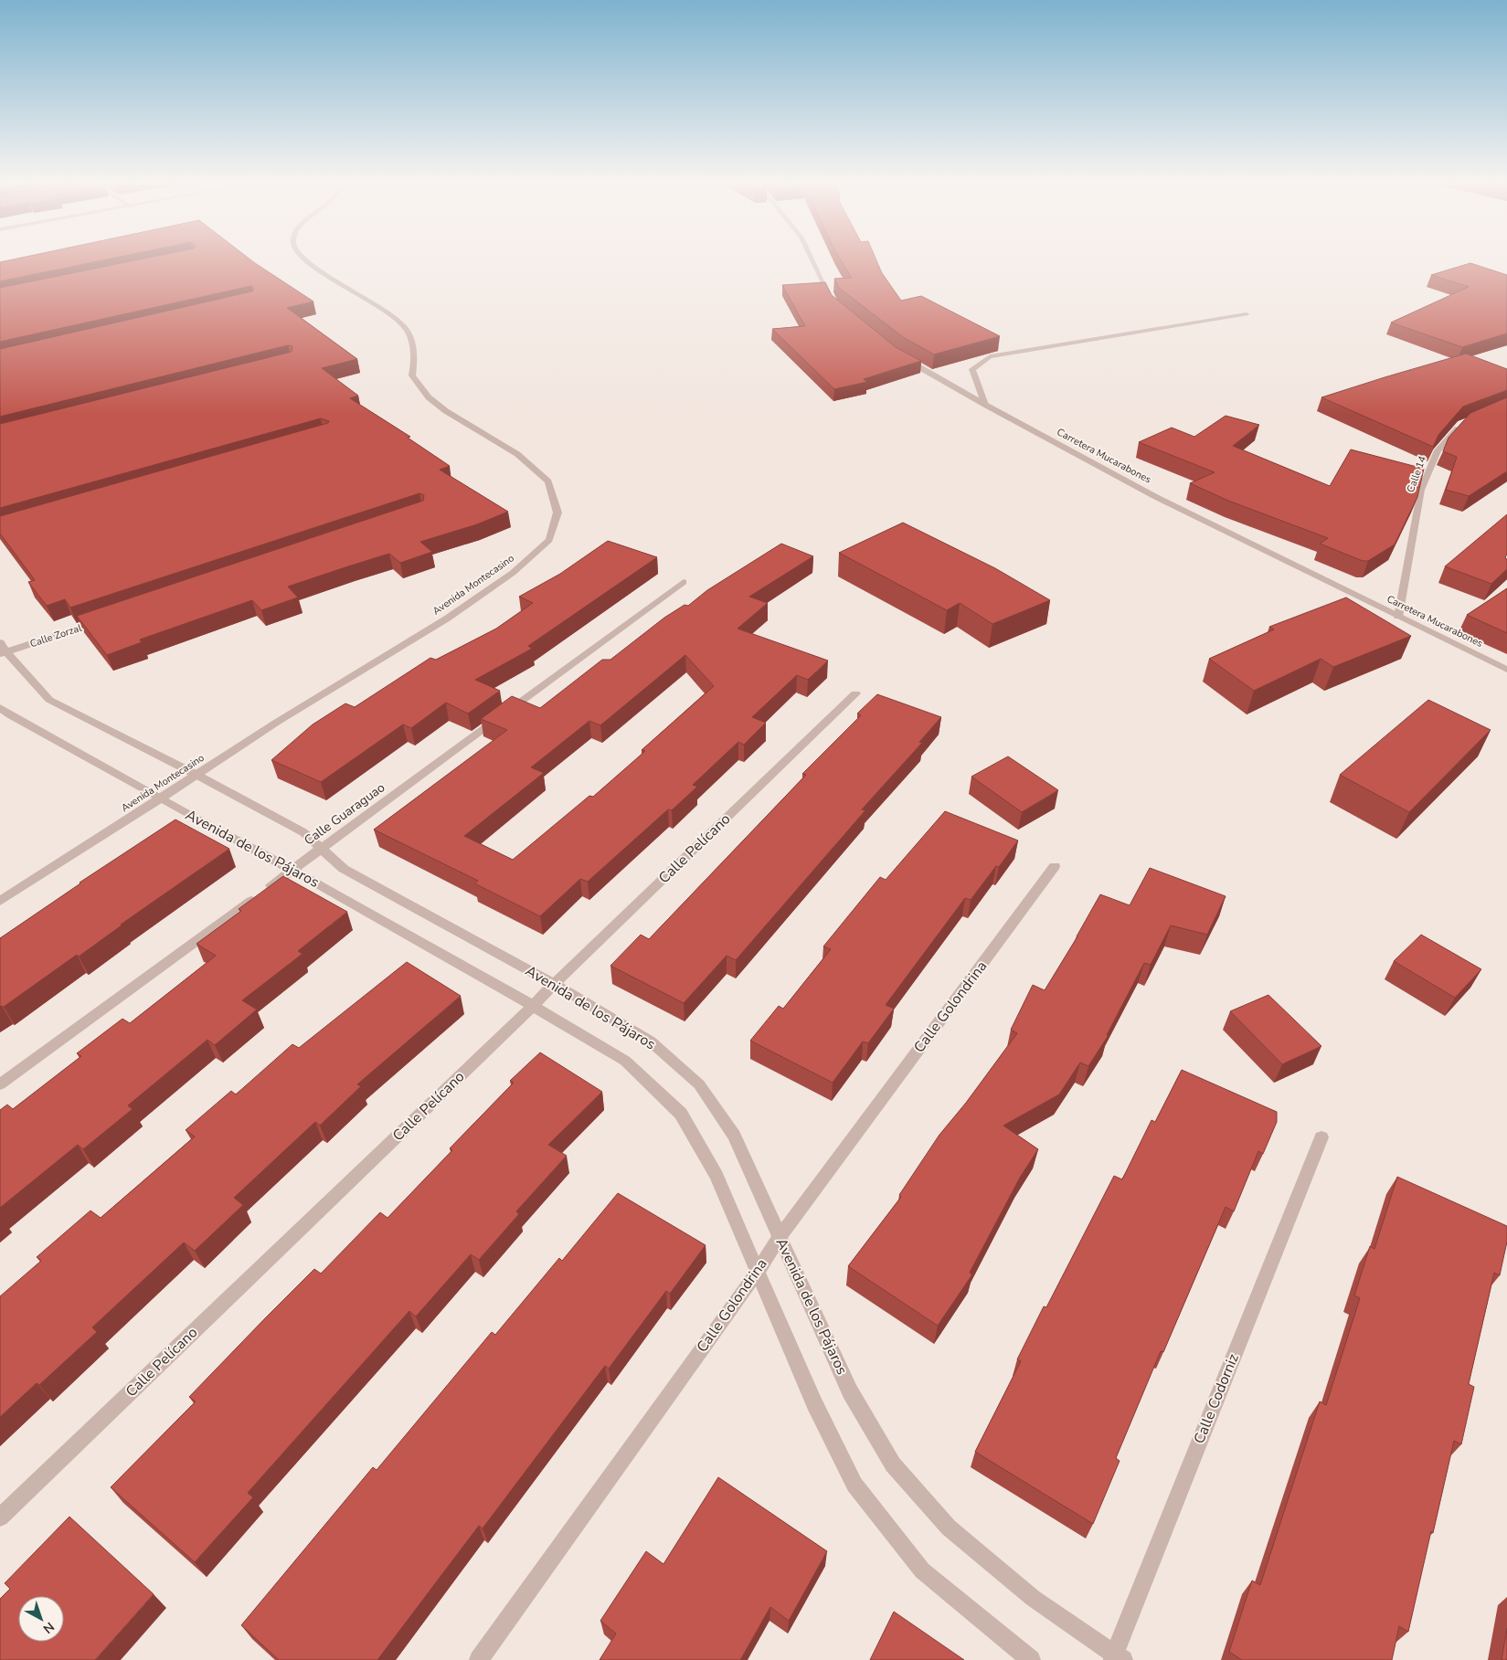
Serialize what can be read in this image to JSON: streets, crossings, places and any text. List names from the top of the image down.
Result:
{
  "streets": {
    "street": [
      "Carretera Mucarabones",
      "Calle 14",
      "Avenida Montecasino",
      "Calle Zorzal",
      "Calle Guaraguao",
      "Avenida de los Pájaros",
      "Calle Pelícano",
      "Calle Golondrina",
      "Calle Codorniz"
    ]
  },
  "crossings": [
    ["Carretera Mucarabones", "Calle 14"],
    ["Avenida Montecasino", "Avenida de los Pájaros"],
    ["Calle Zorzal", "Avenida de los Pájaros"],
    ["Calle Guaraguao", "Avenida de los Pájaros"],
    ["Avenida de los Pájaros", "Calle Pelícano"],
    ["Avenida de los Pájaros", "Calle Golondrina"],
    ["Avenida de los Pájaros", "Calle Codorniz"]
  ],
  "north": "bottom right"
}
